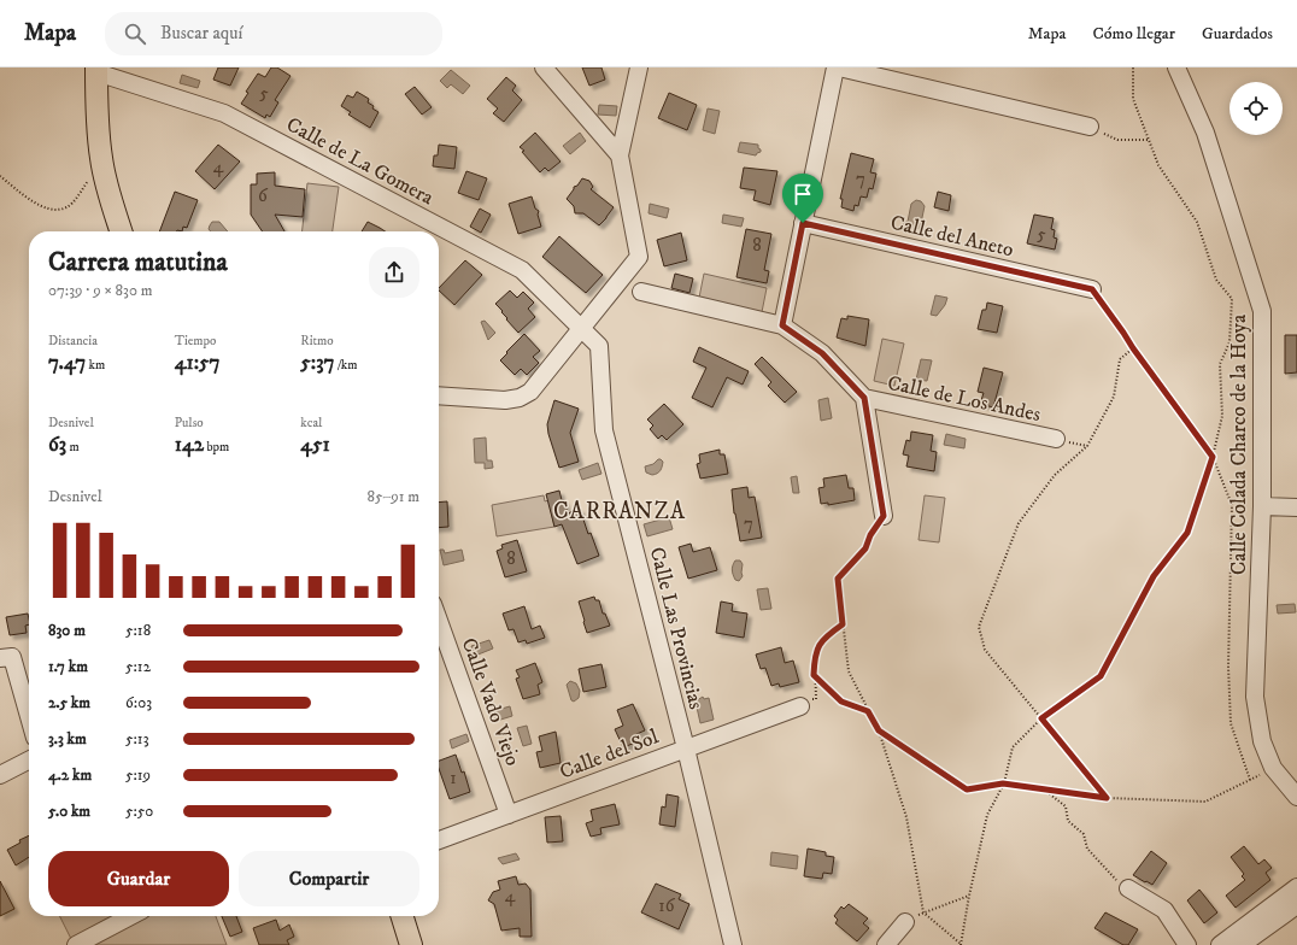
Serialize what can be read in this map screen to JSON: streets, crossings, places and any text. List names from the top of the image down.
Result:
{
  "streets": {
    "street": [
      "Calle de La Gomera",
      "Calle del Aneto",
      "Calle de Los Andes",
      "Calle Colada Charco de la Hoya",
      "Calle Las Provincias",
      "Calle Vado Viejo",
      "Calle del Sol"
    ]
  },
  "crossings": [
    ["Calle de La Gomera", "Calle Las Provincias"],
    ["Calle Las Provincias", "Calle del Sol"],
    ["Calle Vado Viejo", "Calle del Sol"]
  ],
  "districts": ["CARRANZA"],
  "house_numbers": [
    "5",
    "4",
    "7",
    "6",
    "5",
    "8",
    "7",
    "8",
    "1",
    "4",
    "16"
  ],
  "page": {
    "header": "Mapa",
    "search": "Buscar aquí",
    "nav": ["Mapa", "Cómo llegar", "Guardados"],
    "heading": ["Carrera matutina", "07:39 · 9 × 830 m"],
    "stats": [
      ["Distancia", "7.47 km"],
      ["Tiempo", "41:57"],
      ["Ritmo", "5:37 /km"],
      ["Desnivel", "63 m"],
      ["Pulso", "142 bpm"],
      ["kcal", "451"]
    ],
    "chart": ["Desnivel", "85–91 m"],
    "list": [
      {
        "name": "830 m",
        "note": "5:18"
      },
      {
        "name": "1.7 km",
        "note": "5:12"
      },
      {
        "name": "2.5 km",
        "note": "6:03"
      },
      {
        "name": "3.3 km",
        "note": "5:13"
      },
      {
        "name": "4.2 km",
        "note": "5:19"
      },
      {
        "name": "5.0 km",
        "note": "5:50"
      }
    ],
    "buttons": ["Guardar", "Compartir"]
  }
}
